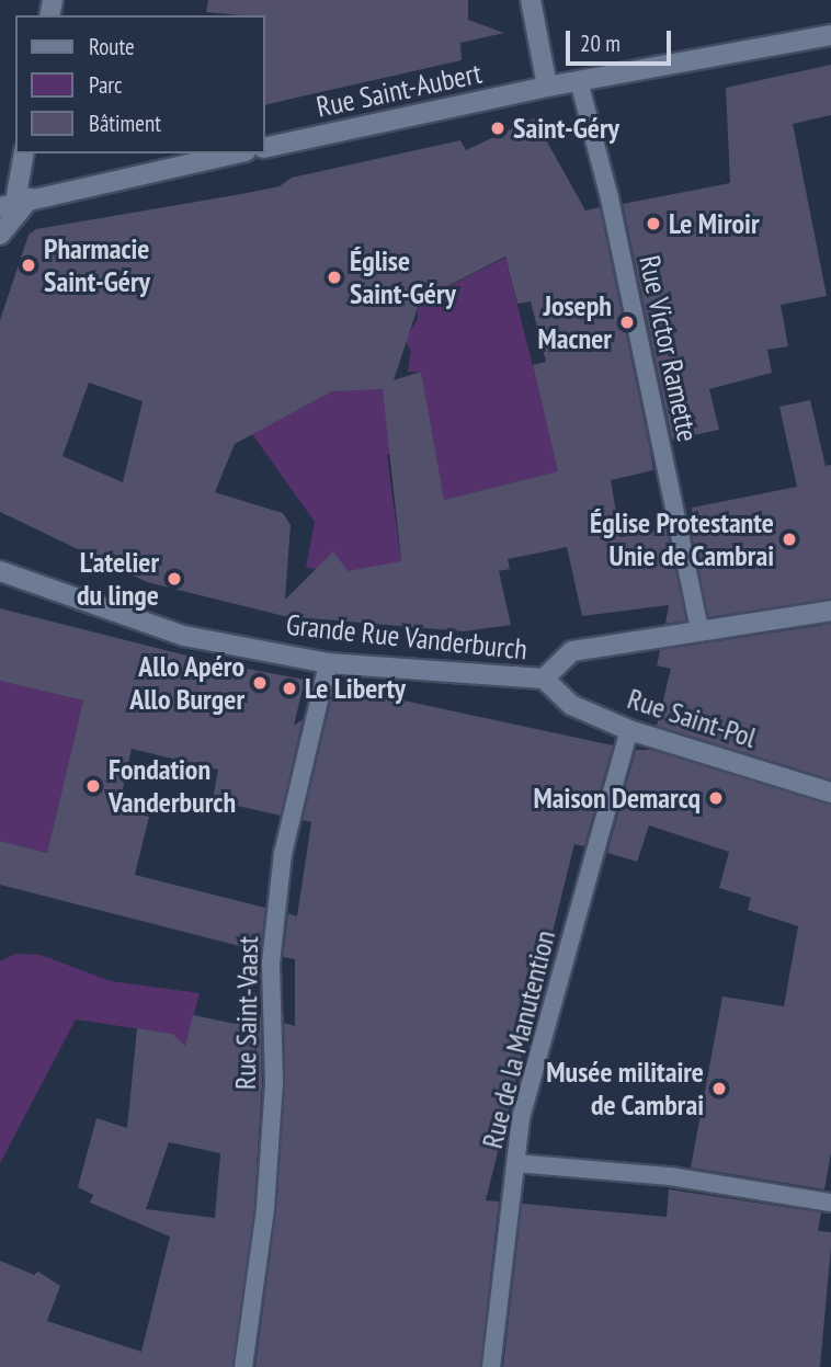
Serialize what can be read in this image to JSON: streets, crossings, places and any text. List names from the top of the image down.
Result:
{
  "streets": {
    "street": ["Rue Saint-Aubert", "Grande Rue Vanderburch", "Rue Saint-Pol"],
    "lane": ["Rue Victor Ramette", "Rue Saint-Vaast", "Rue de la Manutention"]
  },
  "crossings": [
    ["Rue Saint-Aubert", "Rue Victor Ramette"],
    ["Grande Rue Vanderburch", "Rue Saint-Pol"],
    ["Grande Rue Vanderburch", "Rue Saint-Vaast"],
    ["Rue Saint-Pol", "Rue de la Manutention"]
  ],
  "places": [
    "Saint-Géry",
    "Le Miroir",
    "Pharmacie Saint-Géry",
    "Église Saint-Géry",
    "Joseph Macner",
    "Église Protestante Unie de Cambrai",
    "L'atelier du linge",
    "Allo Apéro Allo Burger",
    "Le Liberty",
    "Fondation Vanderburch",
    "Maison Demarcq",
    "Musée militaire de Cambrai"
  ],
  "legend": ["Route", "Parc", "Bâtiment"],
  "scale_bar": "20 m"
}
